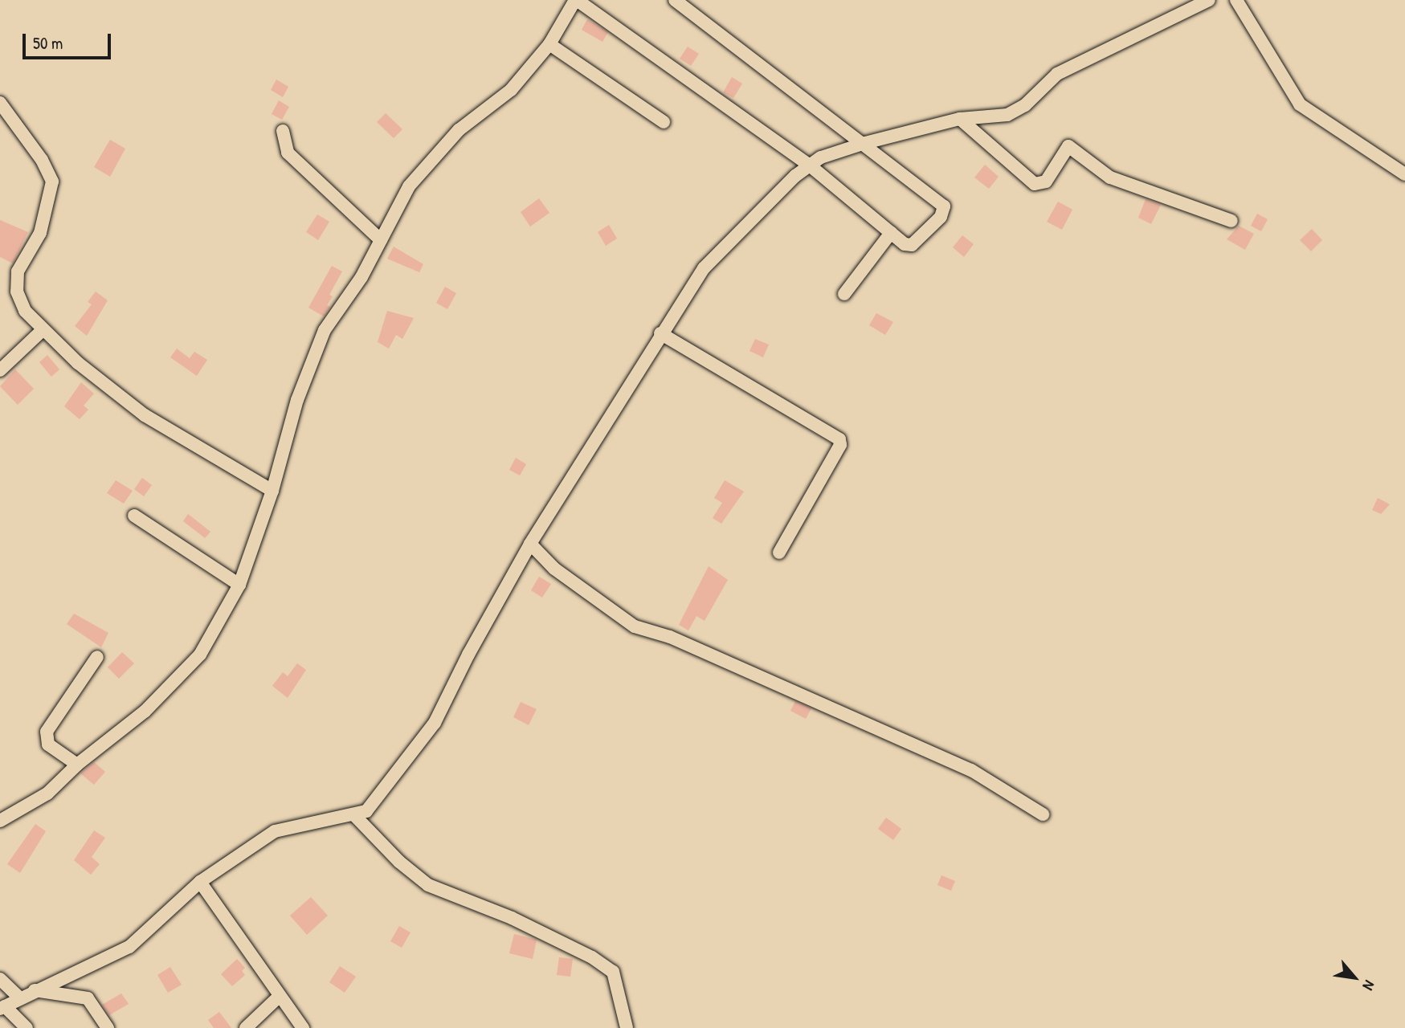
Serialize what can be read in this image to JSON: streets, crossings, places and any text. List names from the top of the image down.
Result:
{
  "scale_bar": "50 m",
  "north": "bottom right"
}
